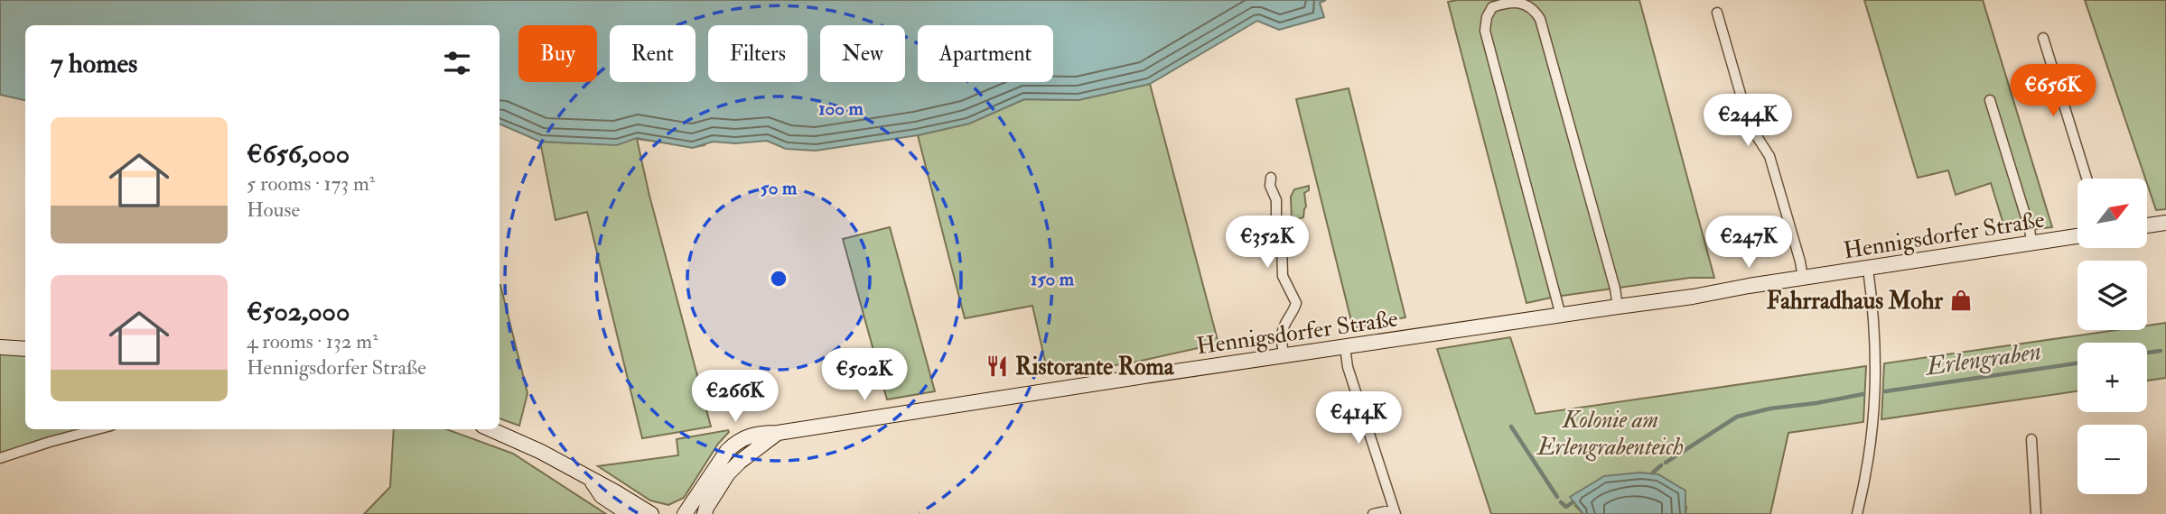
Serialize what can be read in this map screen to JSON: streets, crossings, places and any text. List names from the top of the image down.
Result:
{
  "streets": {
    "main road": ["Hennigsdorfer Straße"]
  },
  "water": ["Erlengraben"],
  "parks": ["Kolonie am Erlengrabenteich"],
  "places": {
    "shop": ["Fahrradhaus Mohr"],
    "restaurant": ["Ristorante Roma"]
  },
  "north": "top right",
  "page": {
    "chip": [
      "Buy",
      "Rent",
      "Filters",
      "New",
      "Apartment"
    ],
    "heading": "7 homes",
    "price": [
      "€656K",
      "€244K",
      "€352K",
      "€247K",
      "€502K",
      "€266K",
      "€414K"
    ],
    "list": [
      {
        "name": "€656,000",
        "note": "5 rooms · 173 m² · House"
      },
      {
        "name": "€502,000",
        "note": "4 rooms · 132 m² · Hennigsdorfer Straße"
      }
    ],
    "map_buttons": ["+", "−"]
  },
  "rings": ["100 m", "50 m", "150 m"]
}
